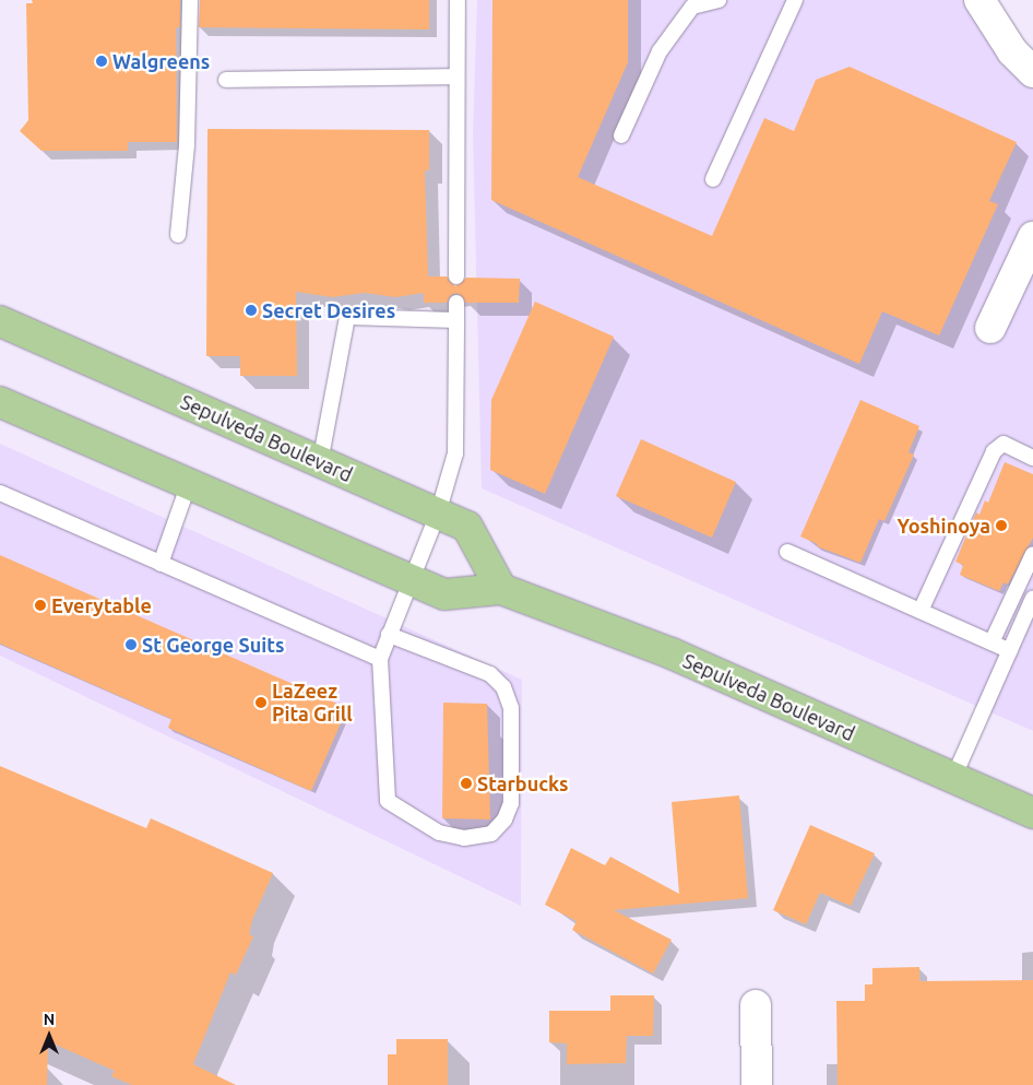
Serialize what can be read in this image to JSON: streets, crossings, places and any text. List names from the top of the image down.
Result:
{
  "streets": {
    "main road": ["Sepulveda Boulevard"]
  },
  "places": [
    "Walgreens",
    "Secret Desires",
    "Yoshinoya",
    "Everytable",
    "St George Suits",
    "LaZeez Pita Grill",
    "Starbucks"
  ],
  "north": "top"
}
